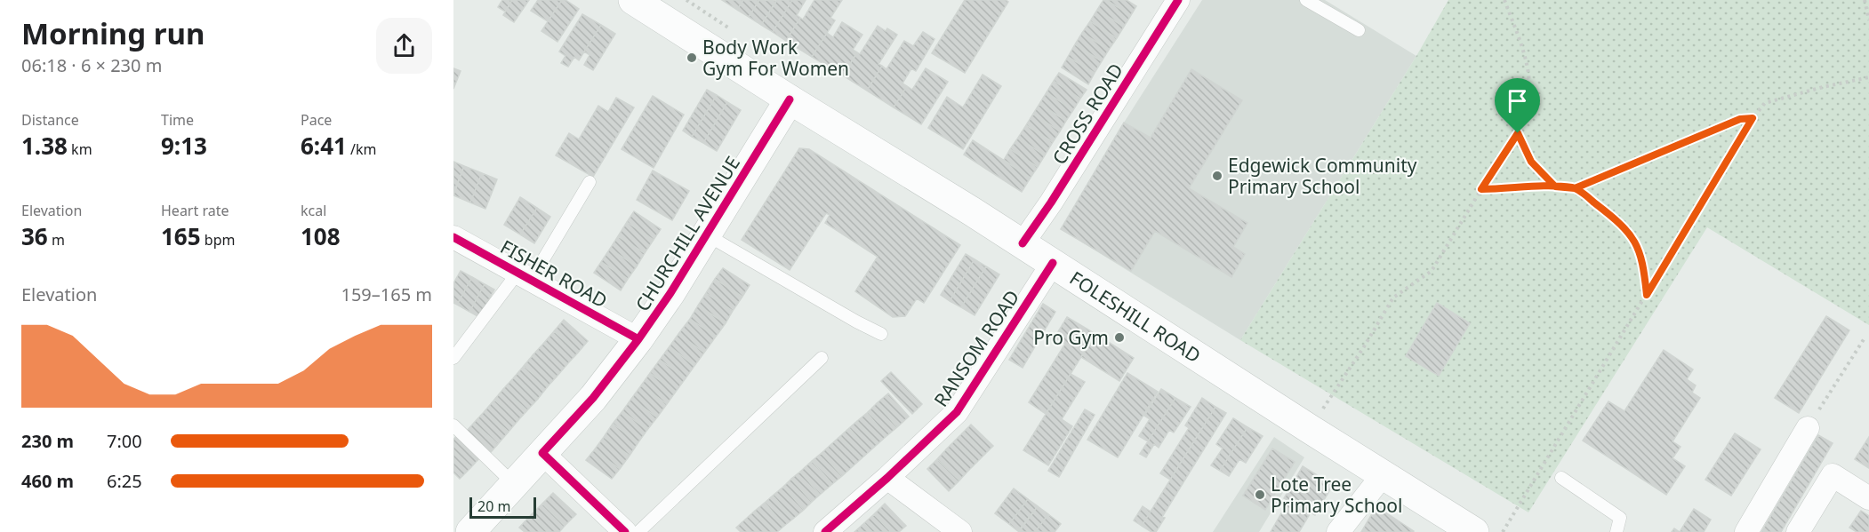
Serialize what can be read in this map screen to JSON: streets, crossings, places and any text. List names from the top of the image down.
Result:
{
  "streets": {
    "main road": ["CHURCHILL AVENUE", "FOLESHILL ROAD"],
    "street": ["CROSS ROAD", "FISHER ROAD", "RANSOM ROAD"]
  },
  "crossings": [
    ["CROSS ROAD", "FOLESHILL ROAD"],
    ["CHURCHILL AVENUE", "FISHER ROAD"],
    ["CHURCHILL AVENUE", "FOLESHILL ROAD"],
    ["FOLESHILL ROAD", "RANSOM ROAD"]
  ],
  "places": [
    "Body Work Gym For Women",
    "Edgewick Community Primary School",
    "Pro Gym",
    "Lote Tree Primary School"
  ],
  "scale_bar": "20 m",
  "page": {
    "heading": ["Morning run", "06:18 · 6 × 230 m"],
    "stats": [
      ["Distance", "1.38 km"],
      ["Time", "9:13"],
      ["Pace", "6:41 /km"],
      ["Elevation", "36 m"],
      ["Heart rate", "165 bpm"],
      ["kcal", "108"]
    ],
    "chart": ["Elevation", "159–165 m"],
    "list": [
      {
        "name": "230 m",
        "note": "7:00"
      },
      {
        "name": "460 m",
        "note": "6:25"
      }
    ],
    "scale": "20 m"
  }
}
